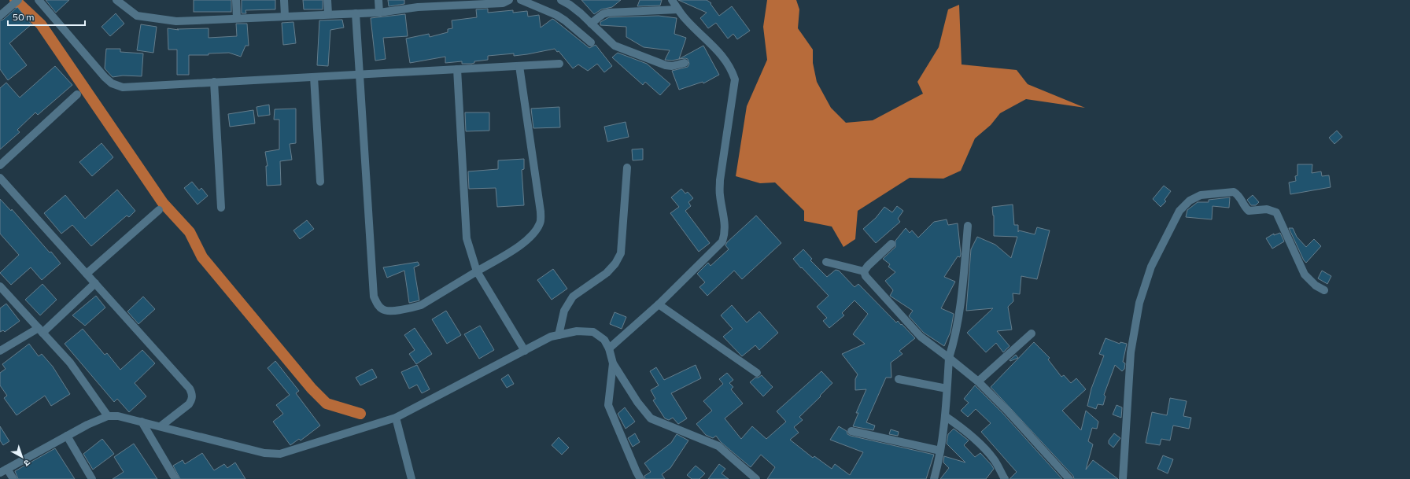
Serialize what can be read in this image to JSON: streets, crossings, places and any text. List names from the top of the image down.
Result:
{
  "scale_bar": "50 m",
  "north": "bottom right"
}
